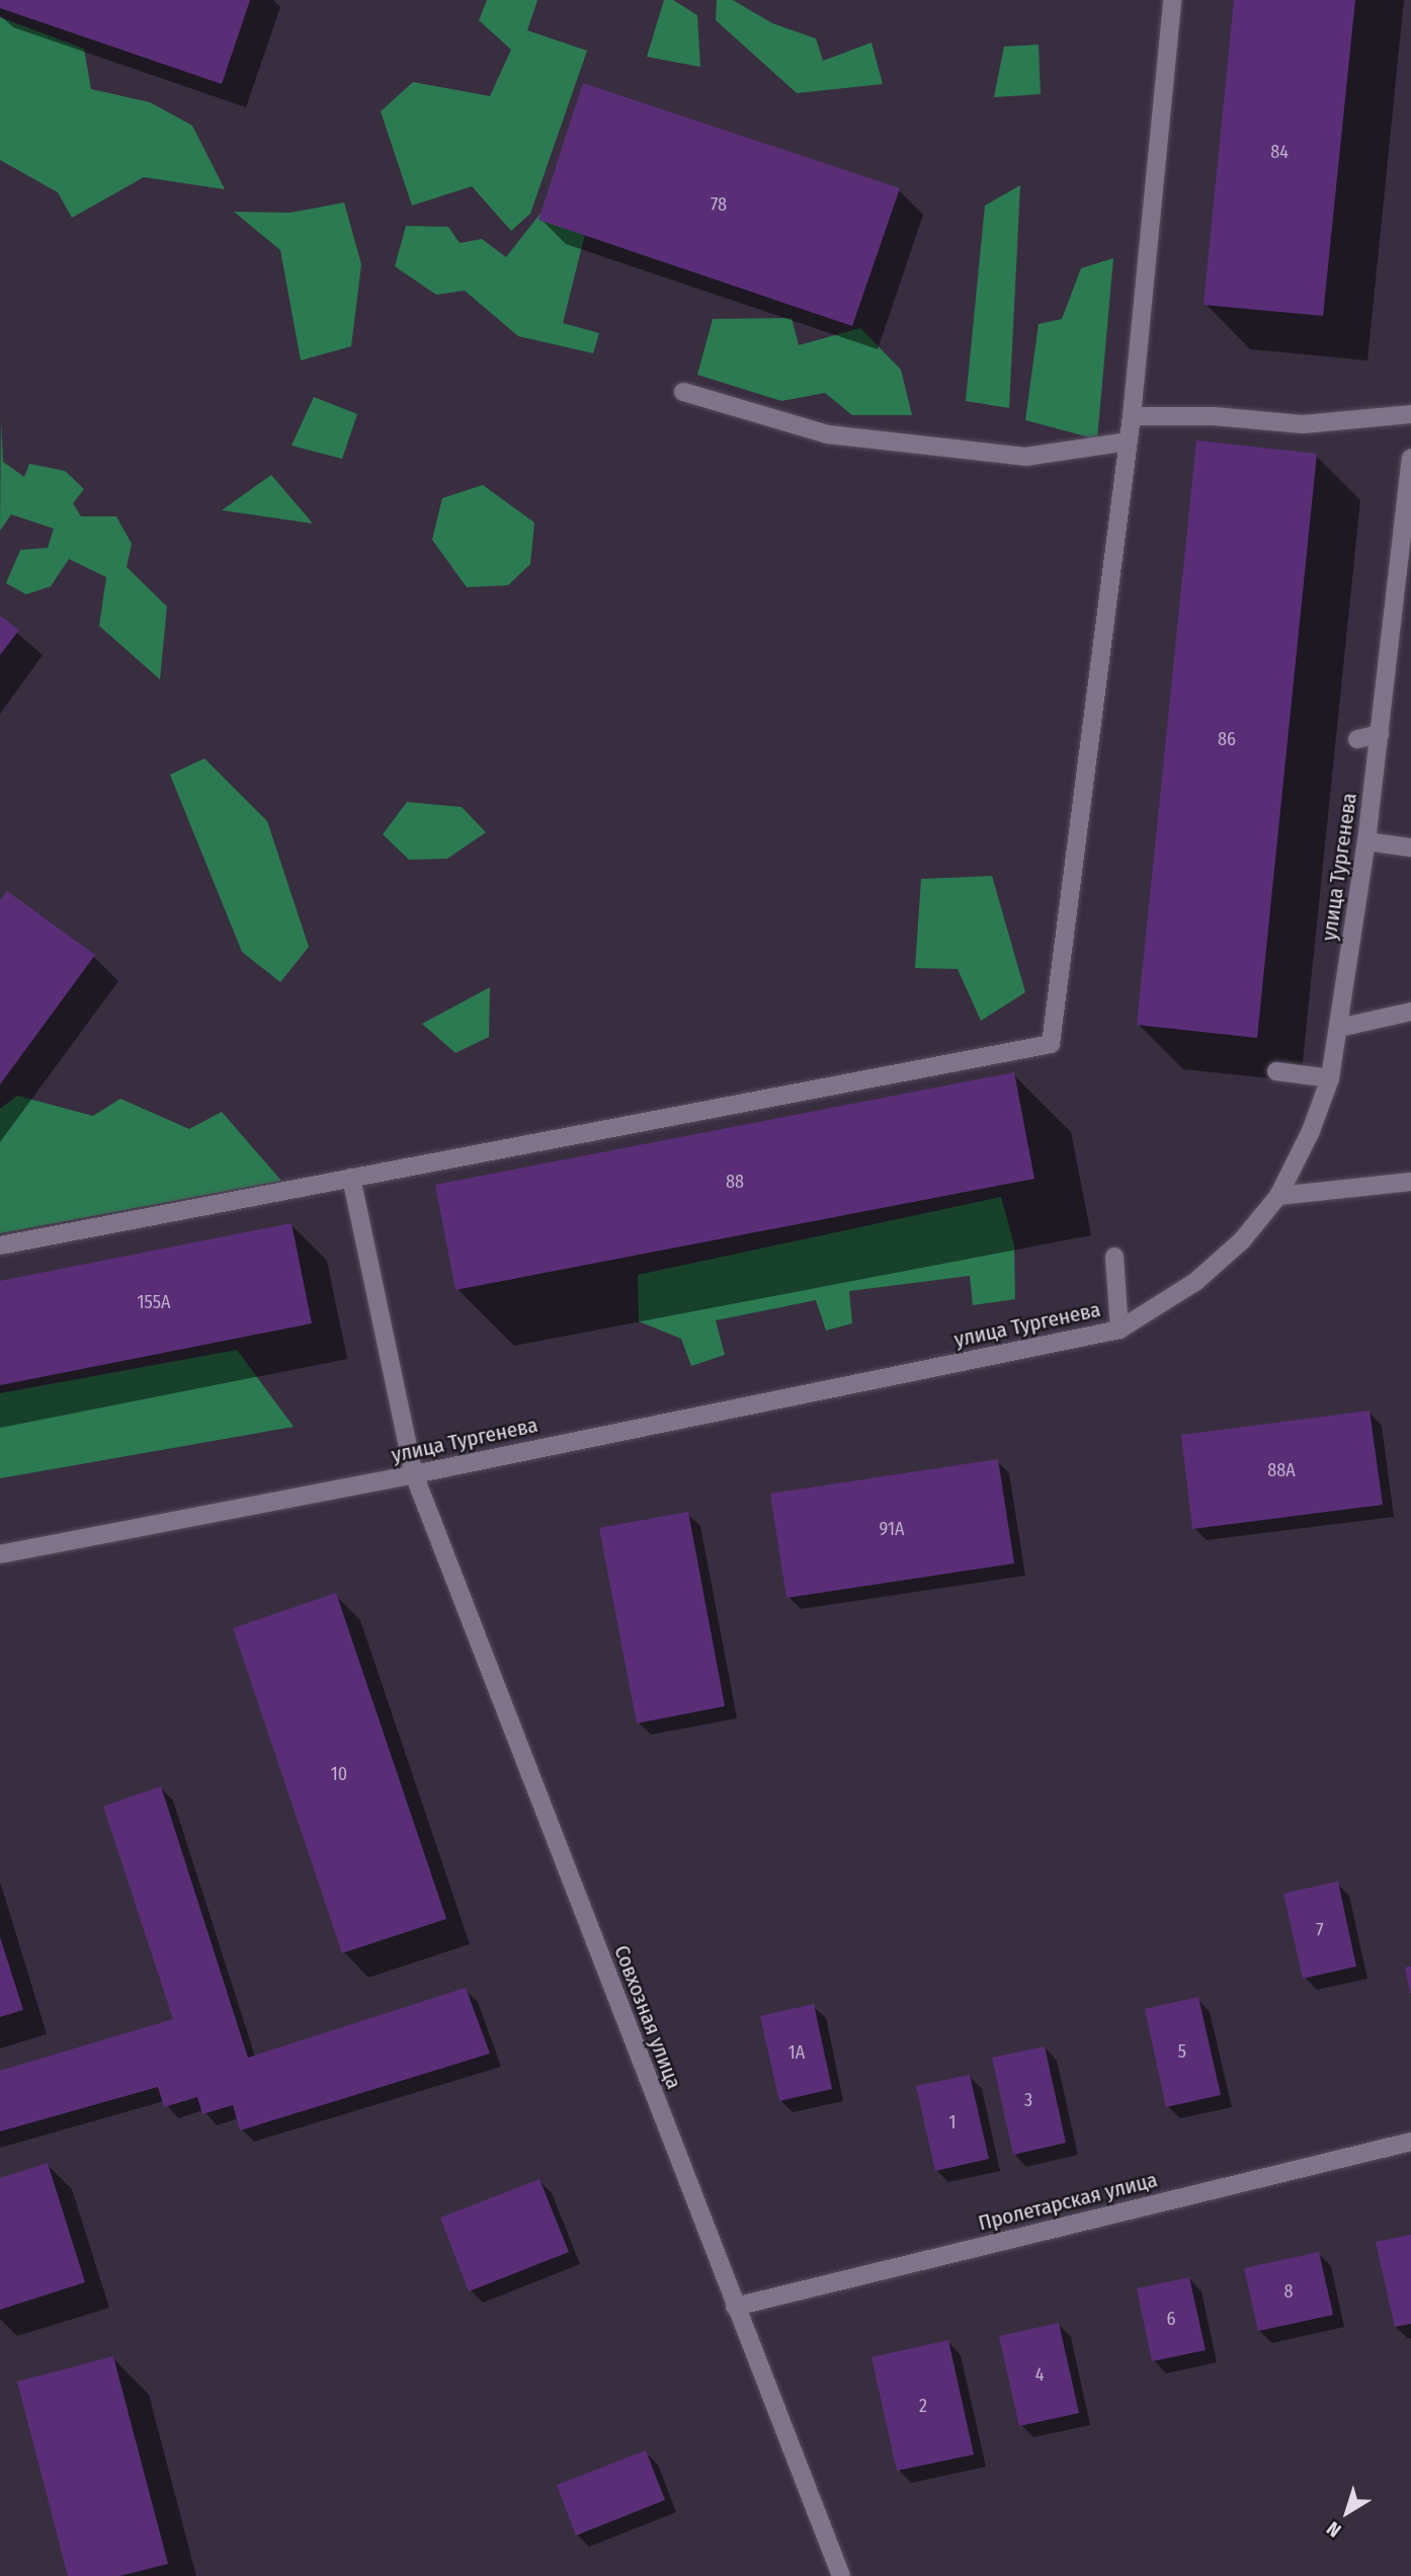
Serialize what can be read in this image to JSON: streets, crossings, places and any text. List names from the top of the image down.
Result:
{
  "streets": {
    "street": ["улица Тургенева", "Совхозная улица", "Пролетарская улица"]
  },
  "crossings": [
    ["улица Тургенева", "Совхозная улица"],
    ["Совхозная улица", "Пролетарская улица"]
  ],
  "house_numbers": [
    "84",
    "78",
    "86",
    "88",
    "155А",
    "88А",
    "91А",
    "10",
    "7",
    "5",
    "1А",
    "3",
    "1",
    "8",
    "6",
    "4",
    "2"
  ],
  "north": "bottom left"
}
